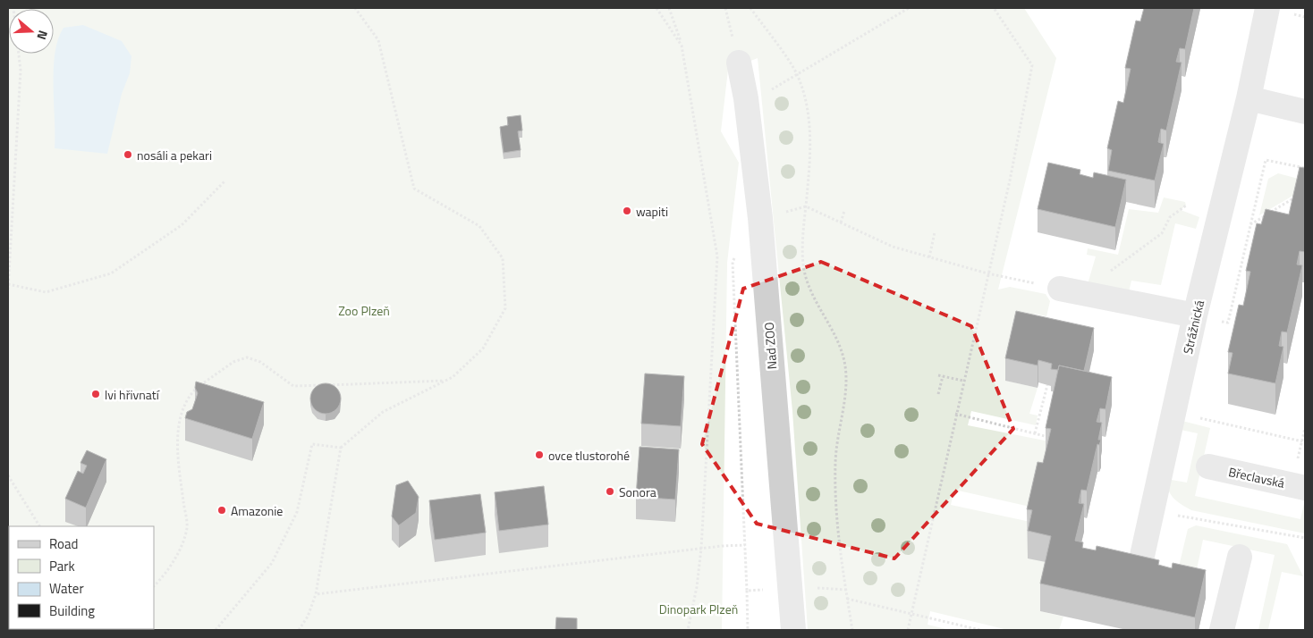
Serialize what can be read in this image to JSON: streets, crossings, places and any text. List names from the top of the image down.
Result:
{
  "streets": {
    "street": ["Strážnická", "Nad ZOO", "Břeclavská"]
  },
  "parks": ["Zoo Plzeň", "Dinopark Plzeň"],
  "places": [
    "nosáli a pekari",
    "wapiti",
    "lvi hřivnatí",
    "ovce tlustorohé",
    "Sonora",
    "Amazonie"
  ],
  "legend": [
    "Road",
    "Park",
    "Water",
    "Building"
  ],
  "north": "right"
}
